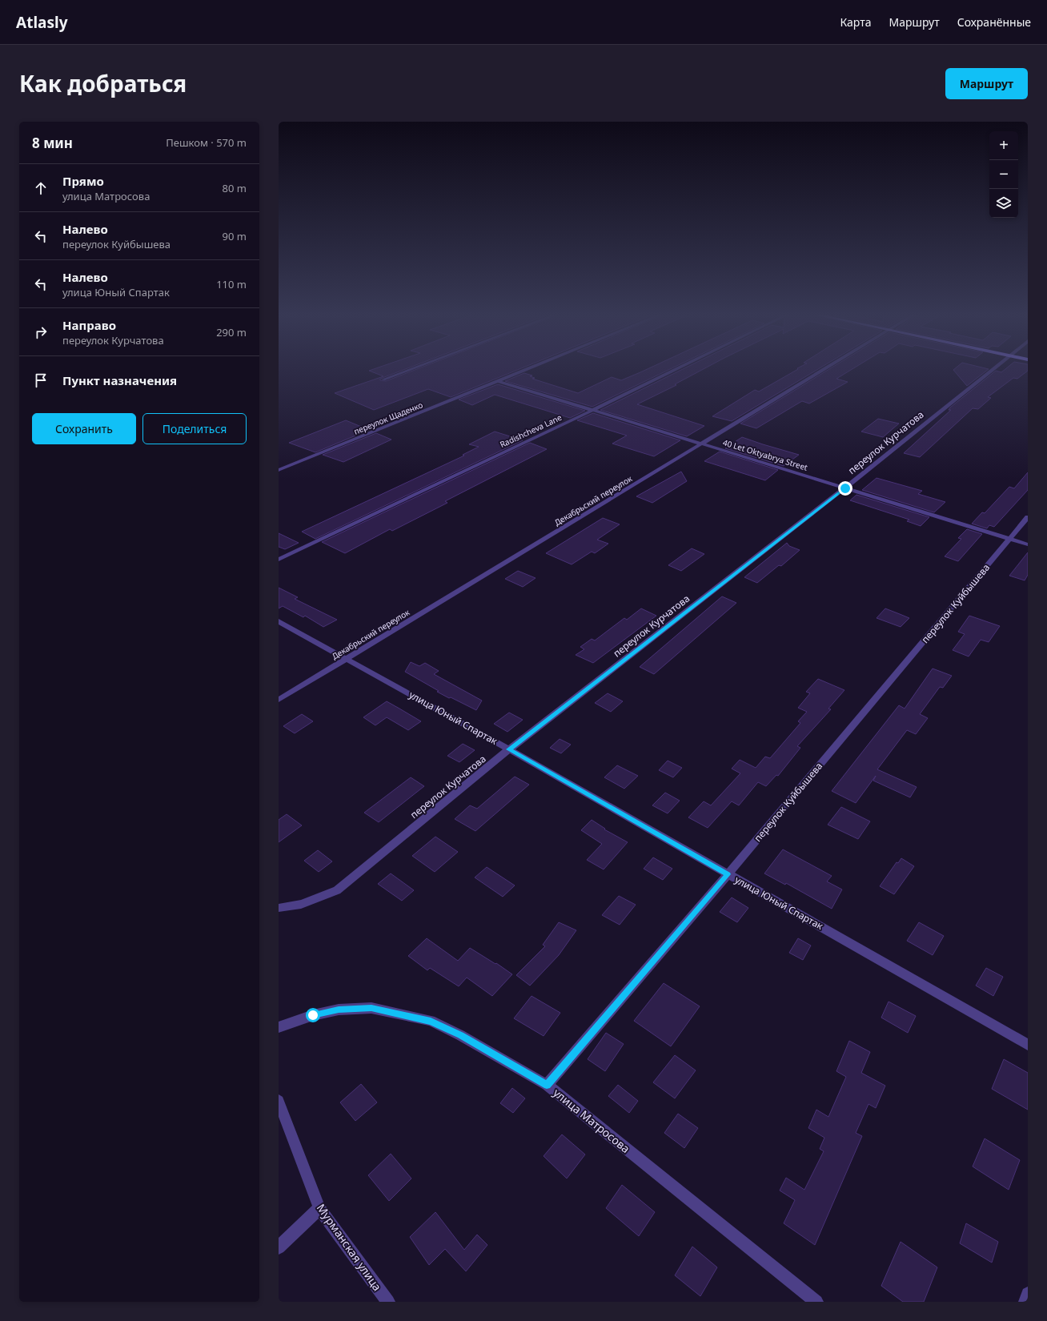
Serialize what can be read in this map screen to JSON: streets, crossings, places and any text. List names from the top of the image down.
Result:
{
  "streets": {
    "street": [
      "переулок Щаденко",
      "Radishcheva Lane",
      "переулок Курчатова",
      "40 Let Oktyabrya Street",
      "Декабрьский переулок",
      "переулок Куйбышева",
      "улица Юный Спартак",
      "улица Матросова",
      "Мурманская улица"
    ]
  },
  "crossings": [
    ["переулок Щаденко", "40 Let Oktyabrya Street"],
    ["Radishcheva Lane", "40 Let Oktyabrya Street"],
    ["переулок Курчатова", "40 Let Oktyabrya Street"],
    ["переулок Курчатова", "улица Юный Спартак"],
    ["40 Let Oktyabrya Street", "Декабрьский переулок"],
    ["40 Let Oktyabrya Street", "переулок Куйбышева"],
    ["Декабрьский переулок", "улица Юный Спартак"],
    ["переулок Куйбышева", "улица Юный Спартак"],
    ["переулок Куйбышева", "улица Матросова"]
  ],
  "page": {
    "header": "Atlasly",
    "nav": ["Карта", "Маршрут", "Сохранённые"],
    "title": "Как добраться",
    "buttons": [
      "Маршрут",
      ["Сохранить", "Поделиться"]
    ],
    "heading": ["8 мин", "Пешком · 570 m"],
    "map_buttons": ["+", "−"],
    "list": [
      ["Прямо", "улица Матросова", "80 m"],
      ["Налево", "переулок Куйбышева", "90 m"],
      ["Налево", "улица Юный Спартак", "110 m"],
      ["Направо", "переулок Курчатова", "290 m"],
      "Пункт назначения"
    ]
  }
}
